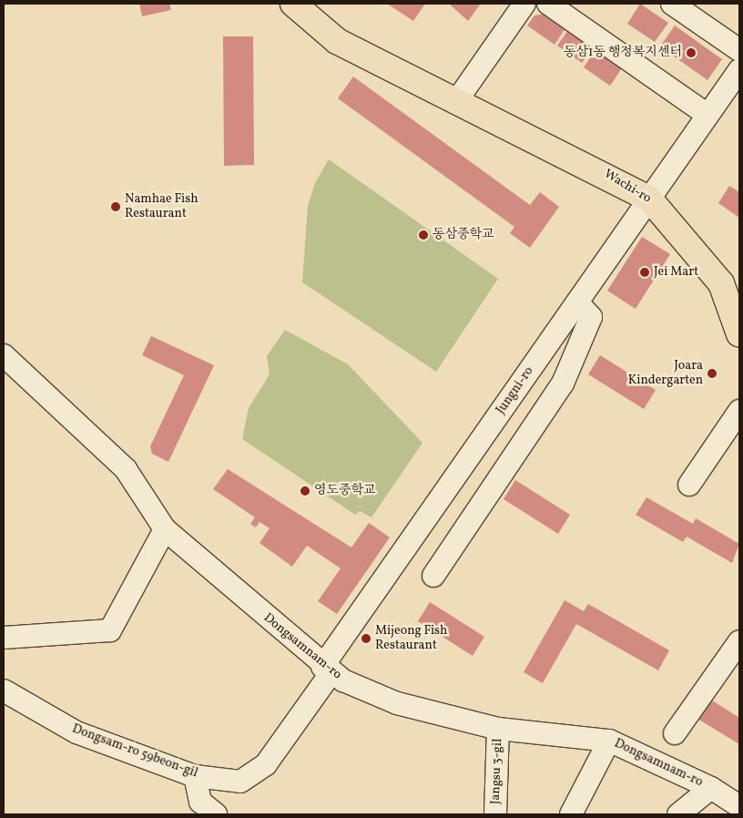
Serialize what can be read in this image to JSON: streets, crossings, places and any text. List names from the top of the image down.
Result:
{
  "streets": {
    "main road": ["Wachi-ro"],
    "street": [
      "Jungni-ro",
      "Dongsamnam-ro",
      "Dongsam-ro 59beon-gil",
      "Jangsu 3-gil"
    ]
  },
  "crossings": [
    ["Wachi-ro", "Jungni-ro"],
    ["Jungni-ro", "Dongsamnam-ro"],
    ["Jungni-ro", "Dongsam-ro 59beon-gil"],
    ["Dongsamnam-ro", "Dongsam-ro 59beon-gil"],
    ["Dongsamnam-ro", "Jangsu 3-gil"]
  ],
  "places": [
    "동삼1동 행정복지센터",
    "Namhae Fish Restaurant",
    "동삼중학교",
    "Jei Mart",
    "Joara Kindergarten",
    "영도중학교",
    "Mijeong Fish Restaurant"
  ]
}
